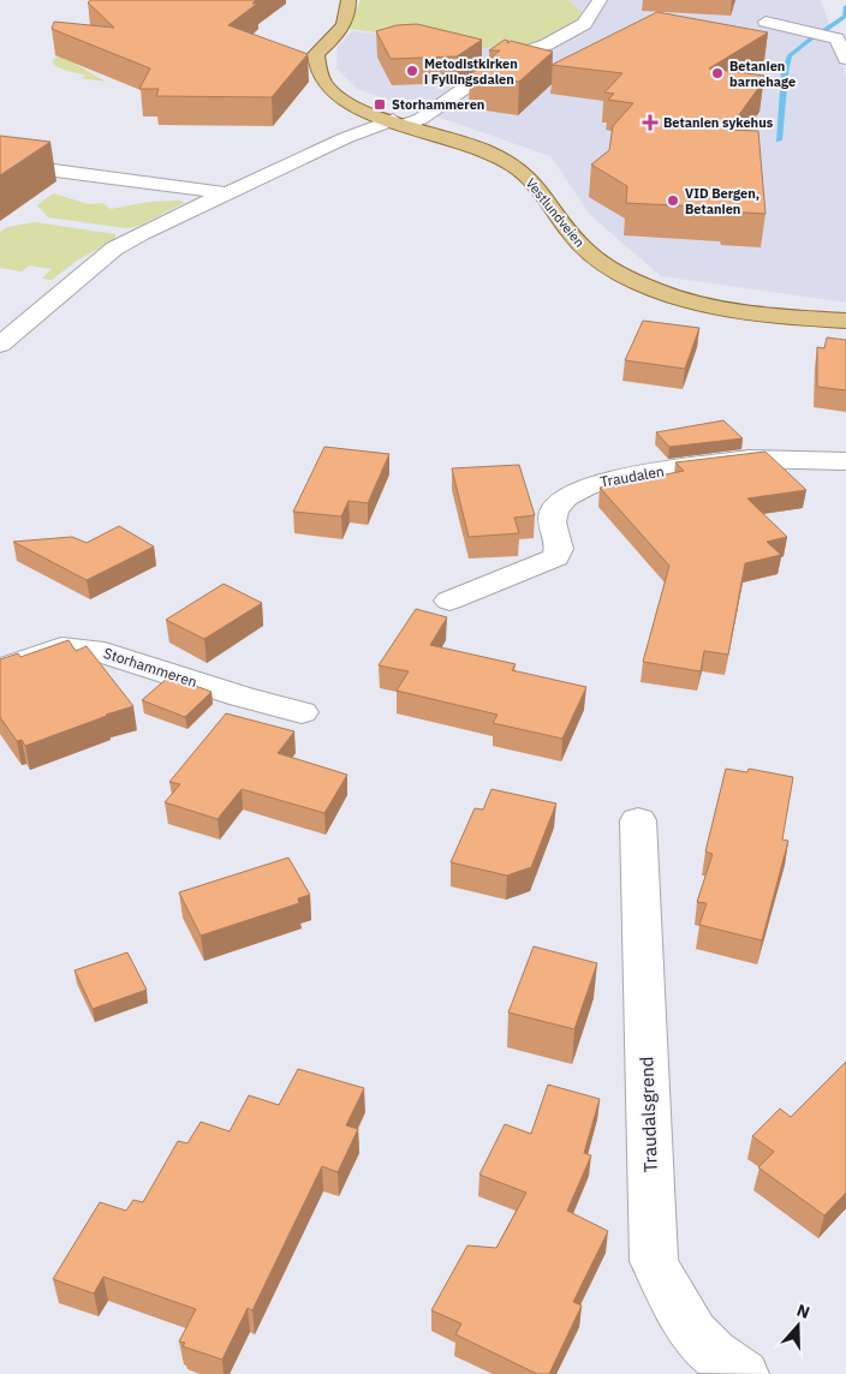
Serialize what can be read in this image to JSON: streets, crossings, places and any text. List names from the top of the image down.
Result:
{
  "streets": {
    "main road": ["Vestlundveien"],
    "street": ["Traudalen", "Storhammeren", "Traudalsgrend"]
  },
  "places": {
    "other": ["Metodistkirken i Fyllingsdalen", "Betanien barnehage", "VID Bergen, Betanien"],
    "transit": ["Storhammeren"],
    "health": ["Betanien sykehus"]
  },
  "north": "top"
}
